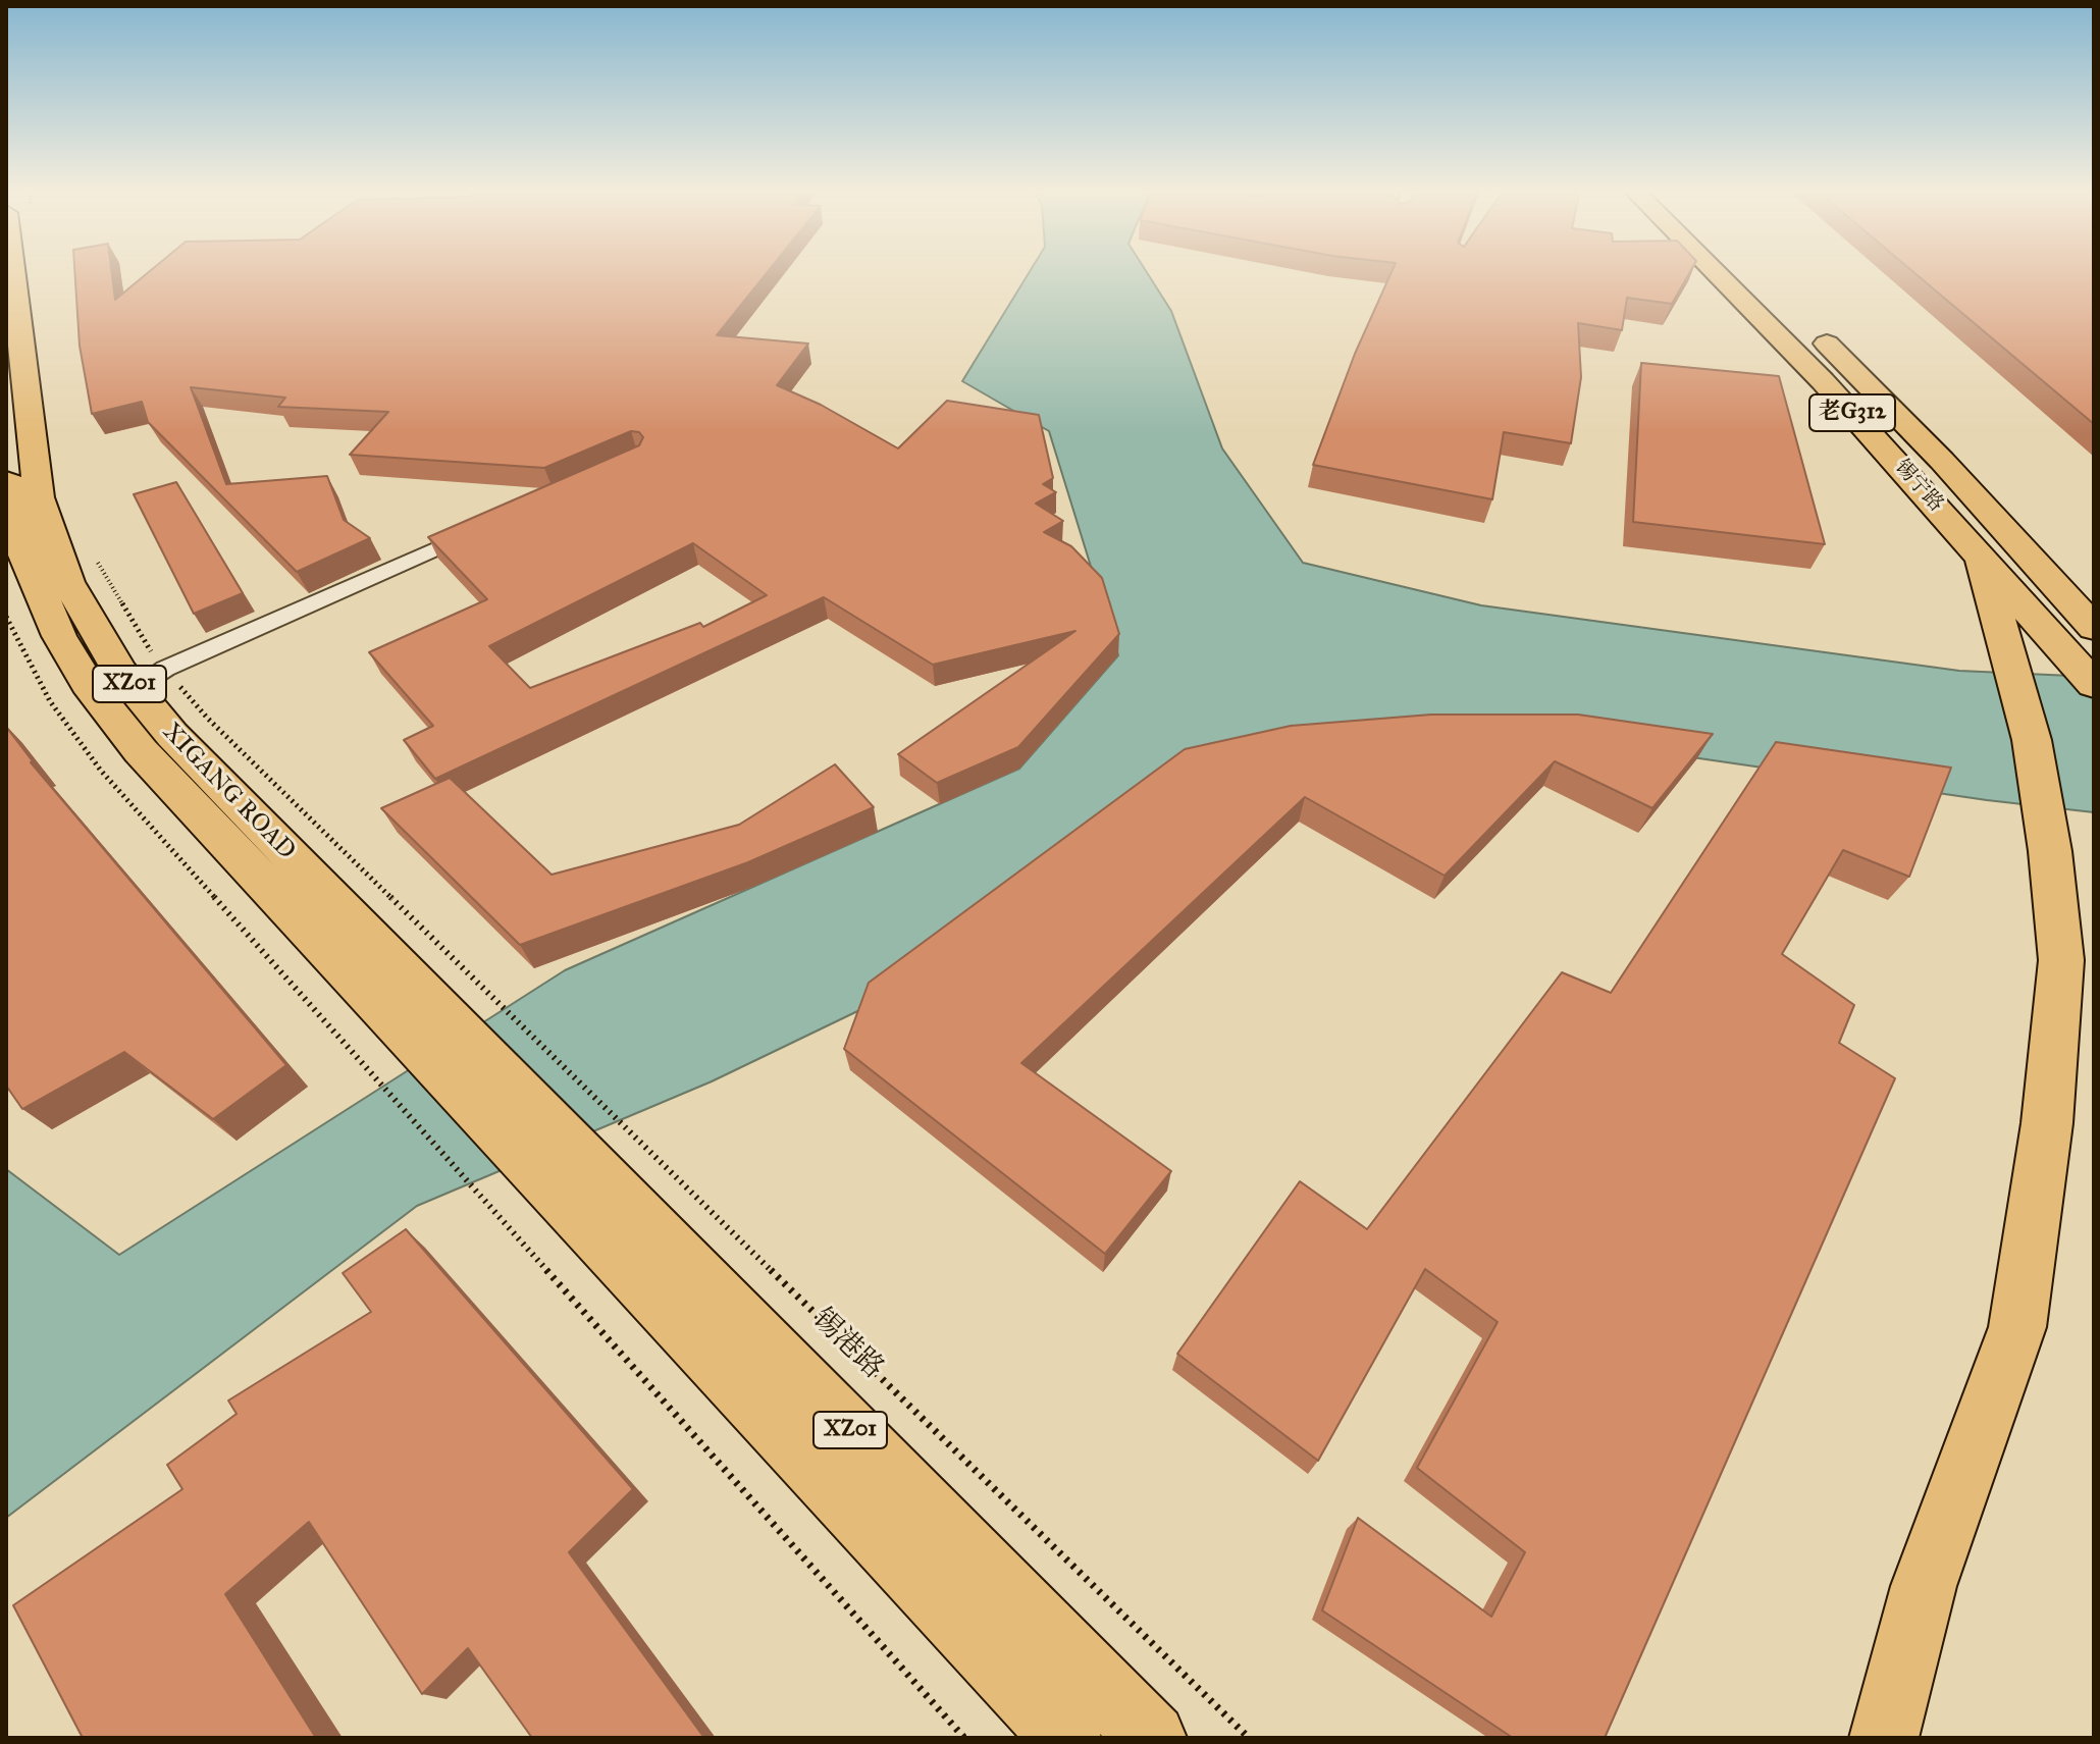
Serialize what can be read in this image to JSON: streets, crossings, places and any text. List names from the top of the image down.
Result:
{
  "streets": {
    "main road": [
      "老G312",
      "锡宁路",
      "XZ01",
      "XIGANG ROAD"
    ],
    "path": ["锡港路"]
  },
  "crossings": [
    ["XZ01", "XIGANG ROAD"],
    ["XZ01", "锡港路"]
  ]
}
